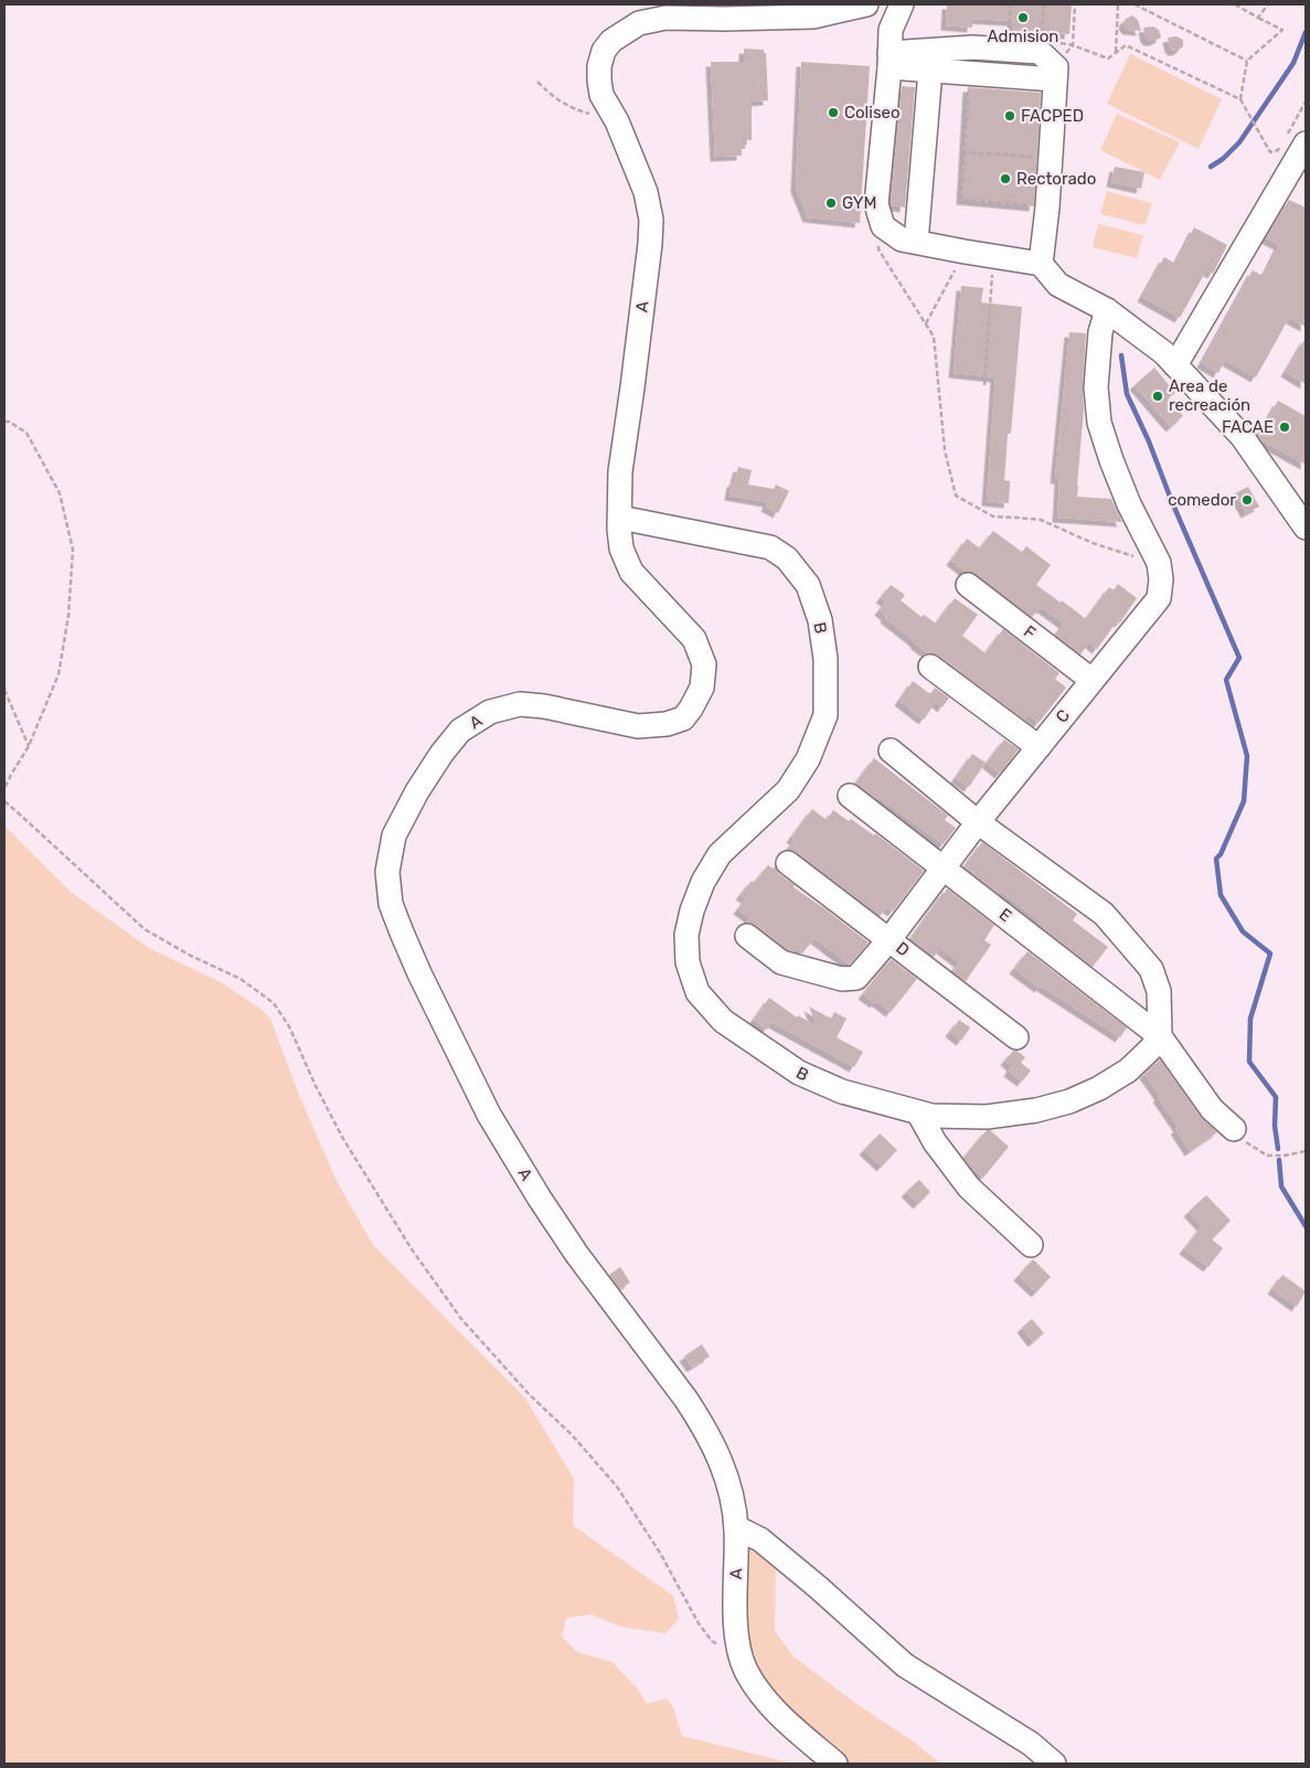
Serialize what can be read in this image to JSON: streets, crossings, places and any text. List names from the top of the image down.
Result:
{
  "streets": {
    "street": [
      "A",
      "B",
      "F",
      "C",
      "E",
      "D"
    ]
  },
  "crossings": [
    ["A", "B"],
    ["B", "E"],
    ["F", "C"],
    ["C", "E"],
    ["C", "D"]
  ],
  "places": [
    "Admision",
    "Coliseo",
    "FACPED",
    "Rectorado",
    "GYM",
    "Area de recreación",
    "FACAE",
    "comedor"
  ]
}
